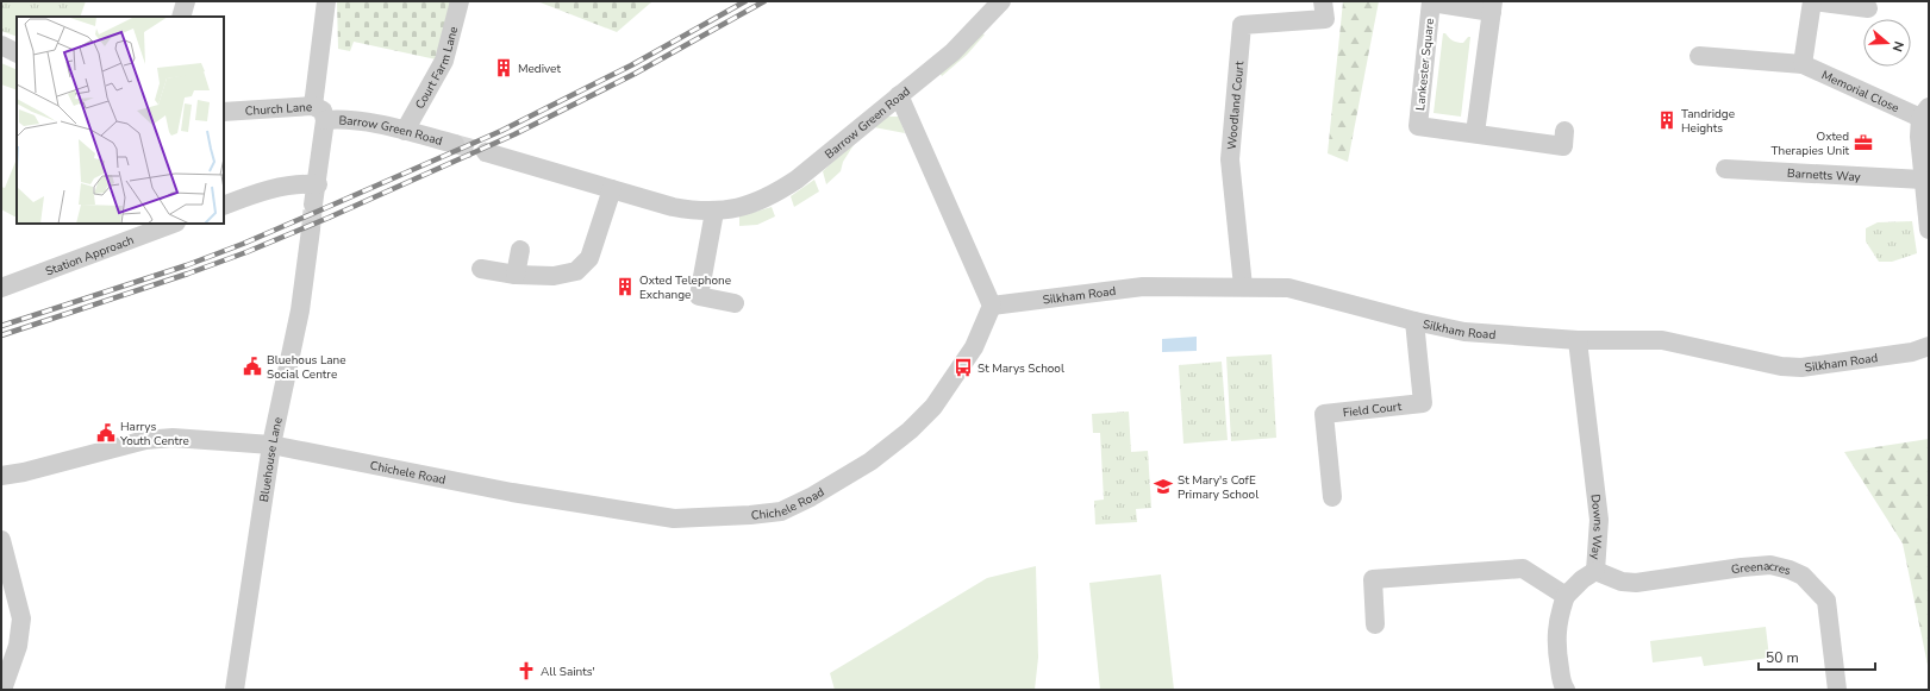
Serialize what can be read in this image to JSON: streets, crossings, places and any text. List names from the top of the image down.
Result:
{
  "streets": {
    "street": [
      "Lankester Square",
      "Court Farm Lane",
      "Memorial Close",
      "Woodland Court",
      "Church Lane",
      "Barrow Green Road",
      "Barnetts Way",
      "Station Approach",
      "Silkham Road",
      "Field Court",
      "Bluehouse Lane",
      "Chichele Road",
      "Downs Way",
      "Greenacres"
    ]
  },
  "crossings": [
    ["Court Farm Lane", "Barrow Green Road"],
    ["Woodland Court", "Silkham Road"],
    ["Church Lane", "Barrow Green Road"],
    ["Silkham Road", "Field Court"],
    ["Silkham Road", "Chichele Road"],
    ["Silkham Road", "Downs Way"],
    ["Bluehouse Lane", "Chichele Road"],
    ["Downs Way", "Greenacres"]
  ],
  "places": {
    "building": ["Medivet", "Tandridge Heights", "Oxted Telephone Exchange"],
    "office": ["Oxted Therapies Unit"],
    "public building": ["Bluehous Lane Social Centre", "Harrys Youth Centre"],
    "bus stop": ["St Marys School"],
    "school or university": ["St Mary's CofE Primary School"],
    "church": ["All Saints'"]
  },
  "scale_bar": "50 m",
  "north": "right"
}
